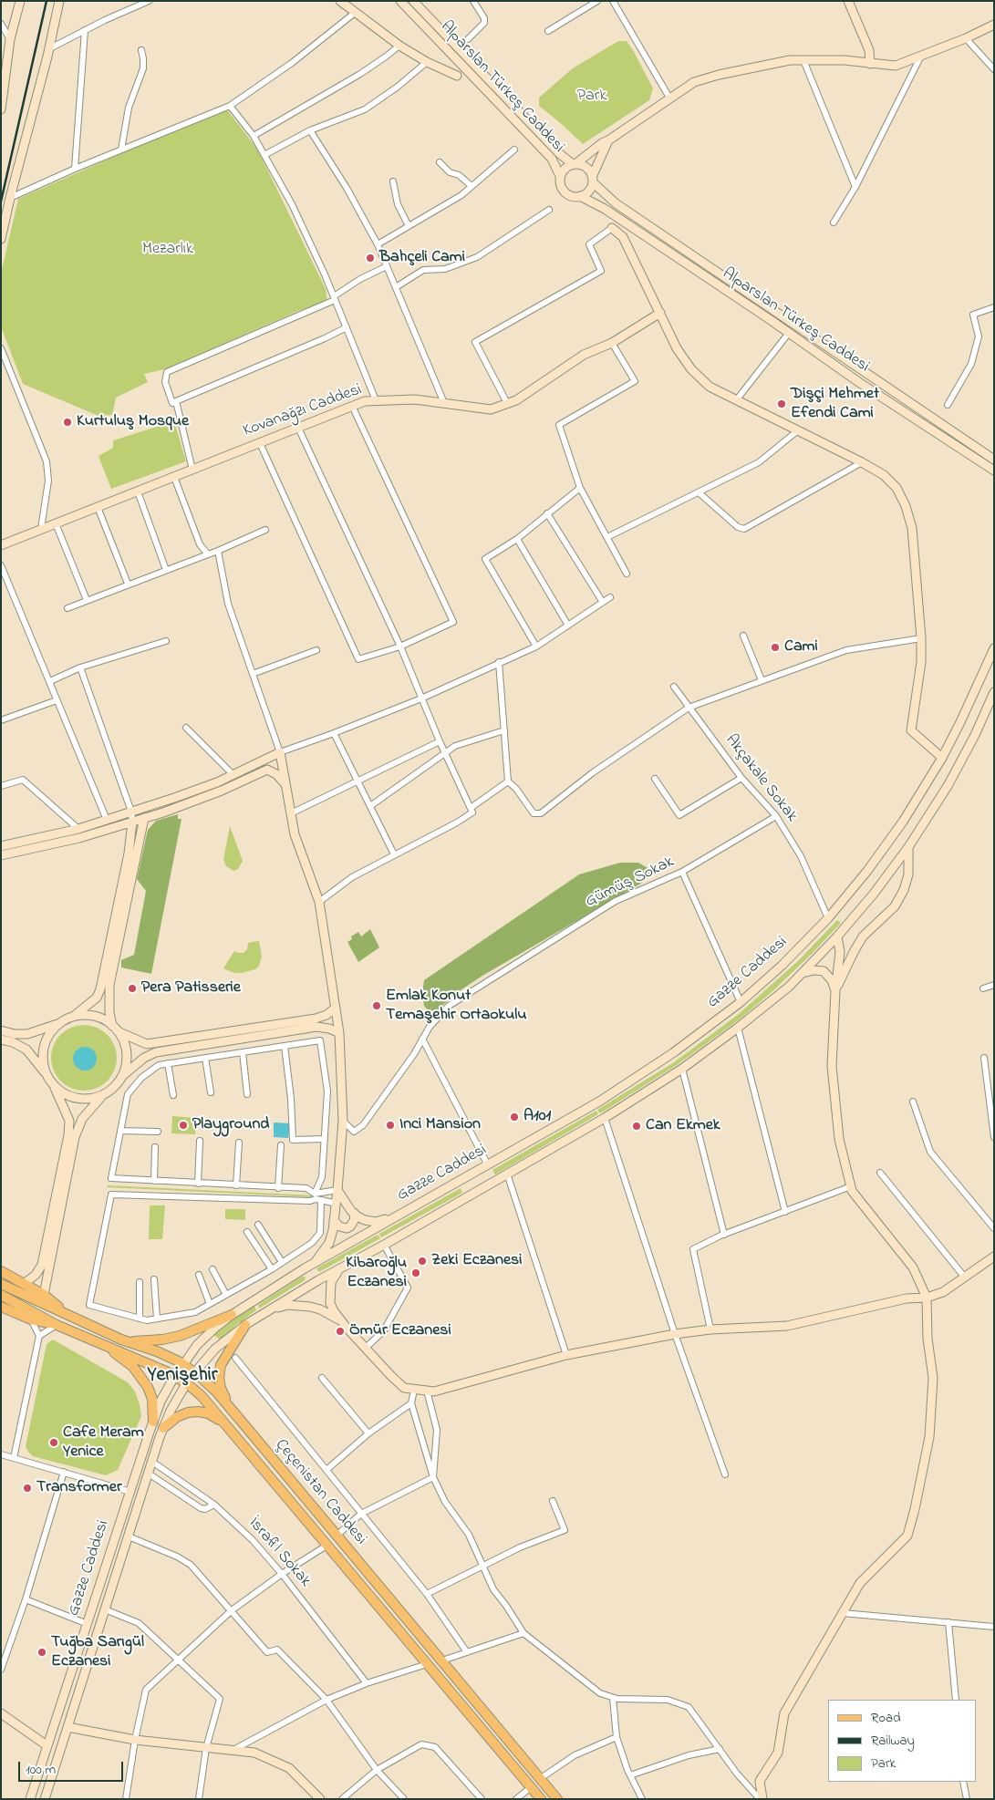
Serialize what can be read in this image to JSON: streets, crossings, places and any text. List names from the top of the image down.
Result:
{
  "streets": {
    "main road": [
      "Alparslan Türkeş Caddesi",
      "Kovanağzı Caddesi",
      "Gazze Caddesi",
      "Çeçenistan Caddesi"
    ],
    "street": ["Akçakale Sokak", "Gümüş Sokak", "İsrafil Sokak"]
  },
  "crossings": [
    ["Akçakale Sokak", "Gümüş Sokak"],
    ["Akçakale Sokak", "Gazze Caddesi"],
    ["Gazze Caddesi", "Çeçenistan Caddesi"],
    ["Gazze Caddesi", "İsrafil Sokak"]
  ],
  "districts": ["Yenişehir"],
  "parks": ["Park", "Mezarlık"],
  "places": [
    "Bahçeli Cami",
    "Dişçi Mehmet Efendi Cami",
    "Kurtuluş Mosque",
    "Cami",
    "Pera Patisserie",
    "Emlak Konut Temaşehir Ortaokulu",
    "A101",
    "Playground",
    "Inci Mansion",
    "Can Ekmek",
    "Zeki Eczanesi",
    "Kibaroğlu Eczanesi",
    "Ömür Eczanesi",
    "Cafe Meram Yenice",
    "Transformer",
    "Tuğba Sarıgül Eczanesi"
  ],
  "legend": ["Road", "Railway", "Park"],
  "scale_bar": "100 m"
}
